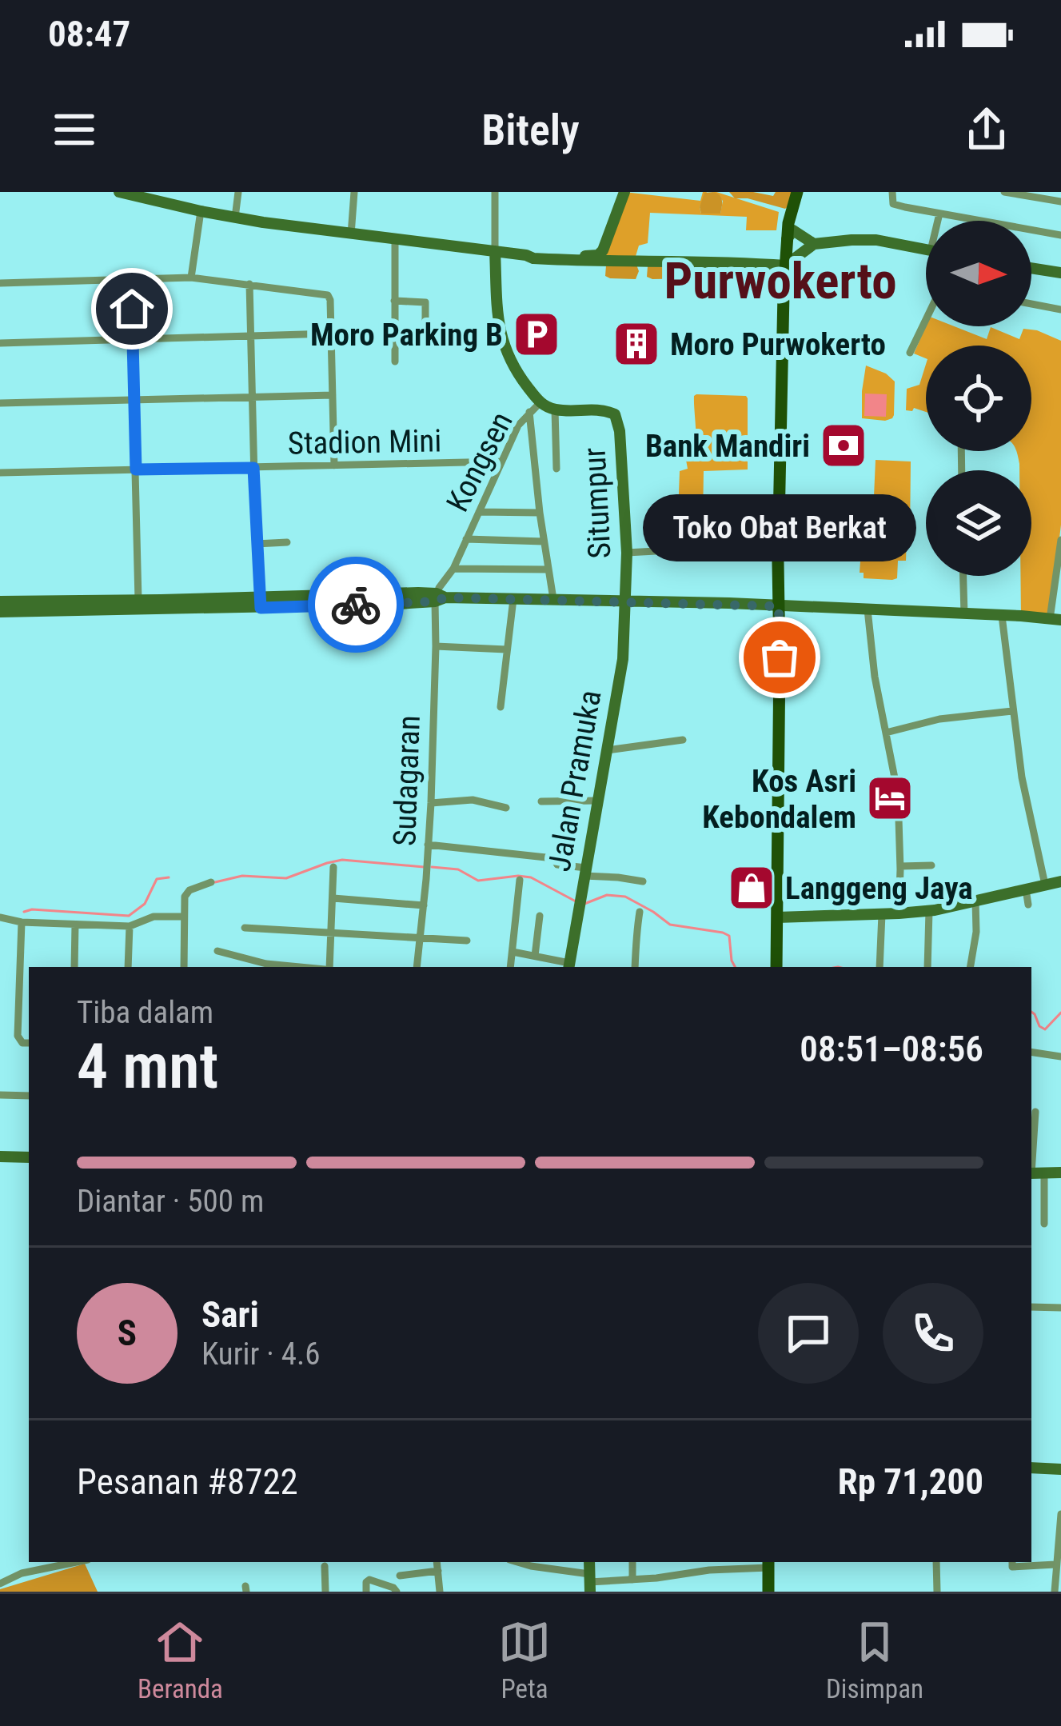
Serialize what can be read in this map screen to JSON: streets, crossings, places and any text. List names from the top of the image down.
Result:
{
  "streets": {
    "street": [
      "Stadion Mini",
      "Kongsen",
      "Situmpur",
      "Sudagaran",
      "Jalan Pramuka"
    ]
  },
  "crossings": [
    ["Stadion Mini", "Kongsen"],
    ["Kongsen", "Situmpur"],
    ["Kongsen", "Sudagaran"],
    ["Situmpur", "Jalan Pramuka"]
  ],
  "districts": ["Purwokerto"],
  "places": {
    "parking": ["Moro Parking B"],
    "building": ["Moro Purwokerto"],
    "bank": ["Bank Mandiri"],
    "other": ["Toko Obat Berkat"],
    "hotel": ["Kos Asri Kebondalem"],
    "shop": ["Langgeng Jaya"]
  },
  "north": "right",
  "page": {
    "status": "08:47",
    "header": "Bitely",
    "bubble": "Toko Obat Berkat",
    "heading": ["4 mnt", "Tiba dalam", "08:51–08:56"],
    "panel": [
      "Sari",
      "Kurir · 4.6",
      "Pesanan #8722",
      "Rp 71,200"
    ],
    "bar": "Diantar · 500 m",
    "round": "S",
    "tabs": ["Beranda", "Peta", "Disimpan"]
  }
}
